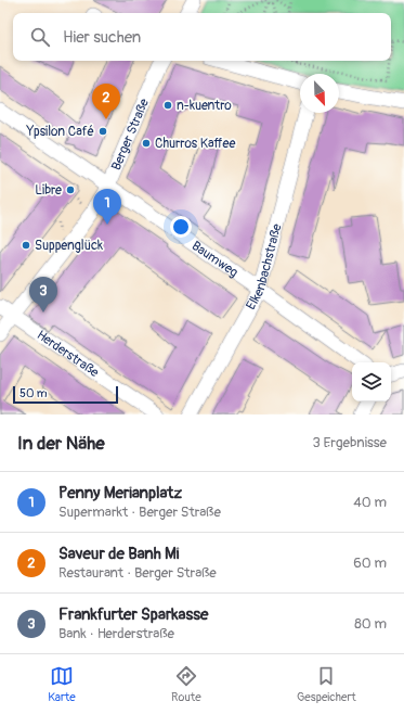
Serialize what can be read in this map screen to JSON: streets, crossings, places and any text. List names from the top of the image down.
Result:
{
  "streets": {
    "street": [
      "Berger Straße",
      "Baumweg",
      "Elkenbachstraße",
      "Herderstraße"
    ]
  },
  "crossings": [
    ["Berger Straße", "Baumweg"],
    ["Berger Straße", "Herderstraße"],
    ["Baumweg", "Elkenbachstraße"]
  ],
  "places": [
    "n-kuentro",
    "Ypsilon Café",
    "Churros Kaffee",
    "Libre",
    "Suppenglück"
  ],
  "scale_bar": "50 m",
  "north": "bottom right",
  "page": {
    "search": "Hier suchen",
    "pins": ["2", "1", "3"],
    "scale": "50 m",
    "heading": ["In der Nähe", "3 Ergebnisse"],
    "list": [
      {
        "mark": "1",
        "name": "Penny Merianplatz",
        "note": "Supermarkt · Berger Straße",
        "value": "40 m"
      },
      {
        "mark": "2",
        "name": "Saveur de Banh Mi",
        "note": "Restaurant · Berger Straße",
        "value": "60 m"
      },
      {
        "mark": "3",
        "name": "Frankfurter Sparkasse",
        "note": "Bank · Herderstraße",
        "value": "80 m"
      }
    ],
    "nav": ["Karte", "Route", "Gespeichert"]
  }
}
